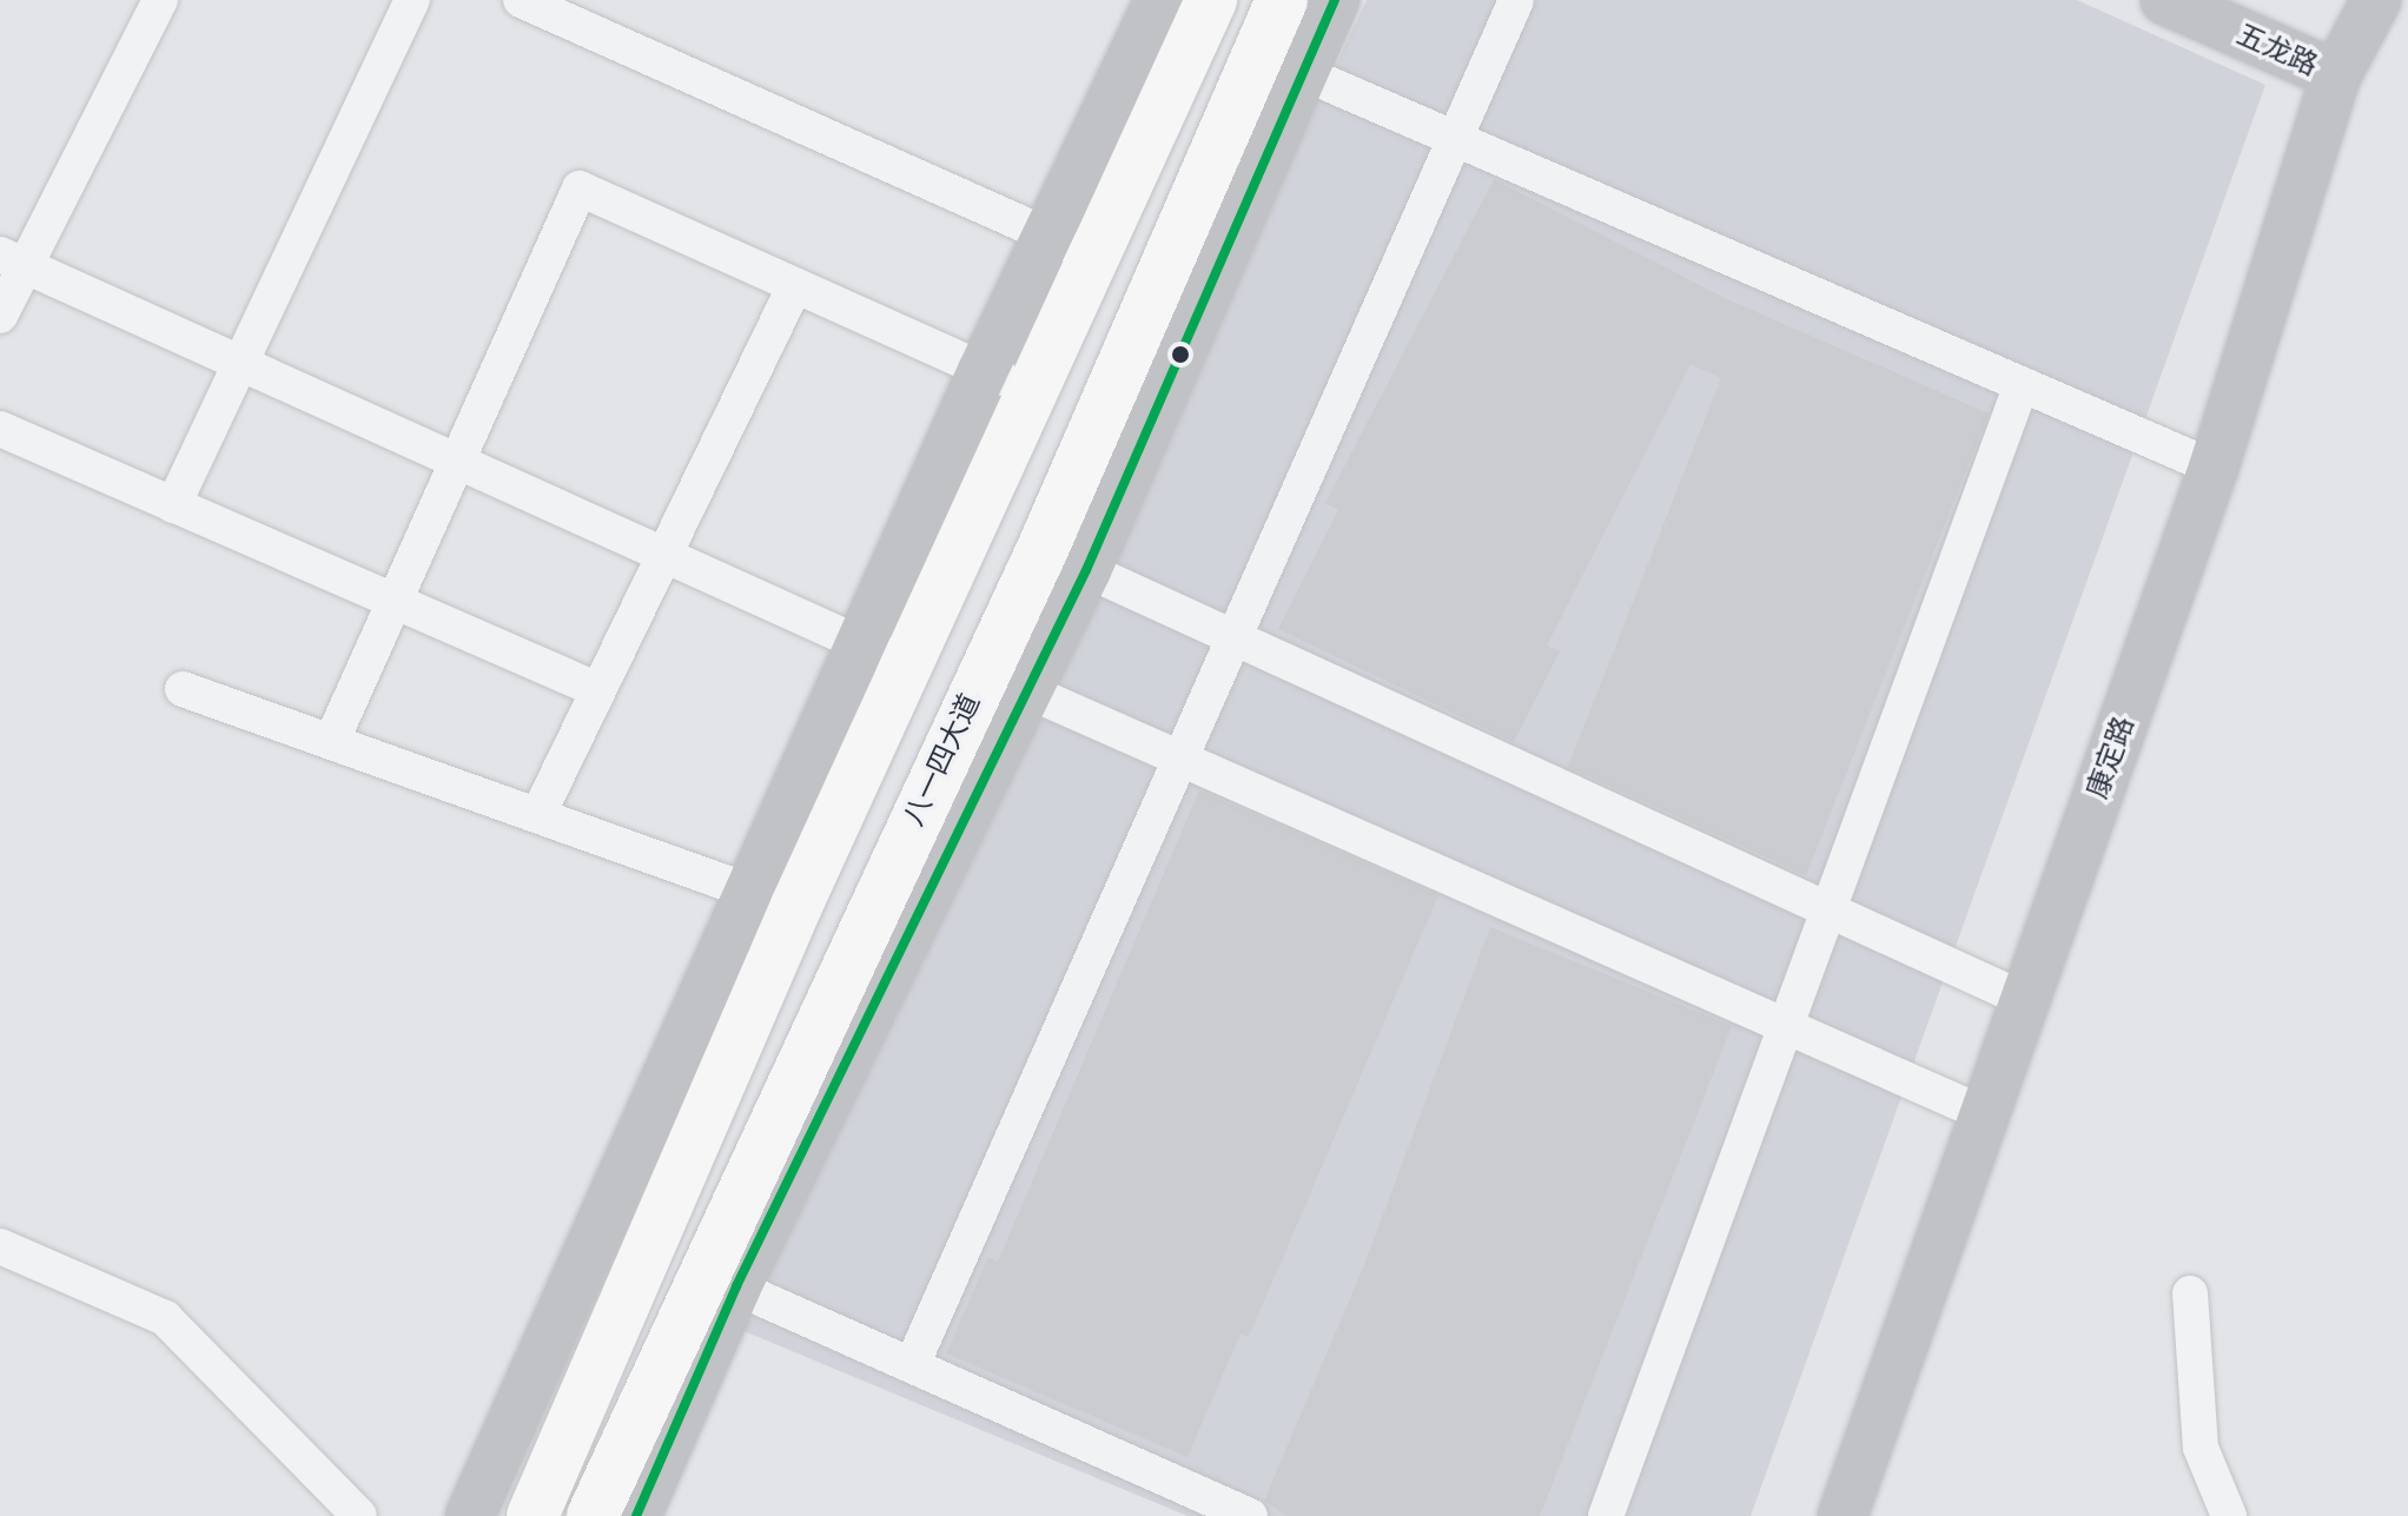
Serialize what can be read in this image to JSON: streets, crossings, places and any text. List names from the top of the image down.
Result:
{
  "streets": {
    "main road": ["八一四大道"],
    "street": ["五龙路", "康定路"]
  },
  "crossings": [
    ["五龙路", "康定路"]
  ]
}
